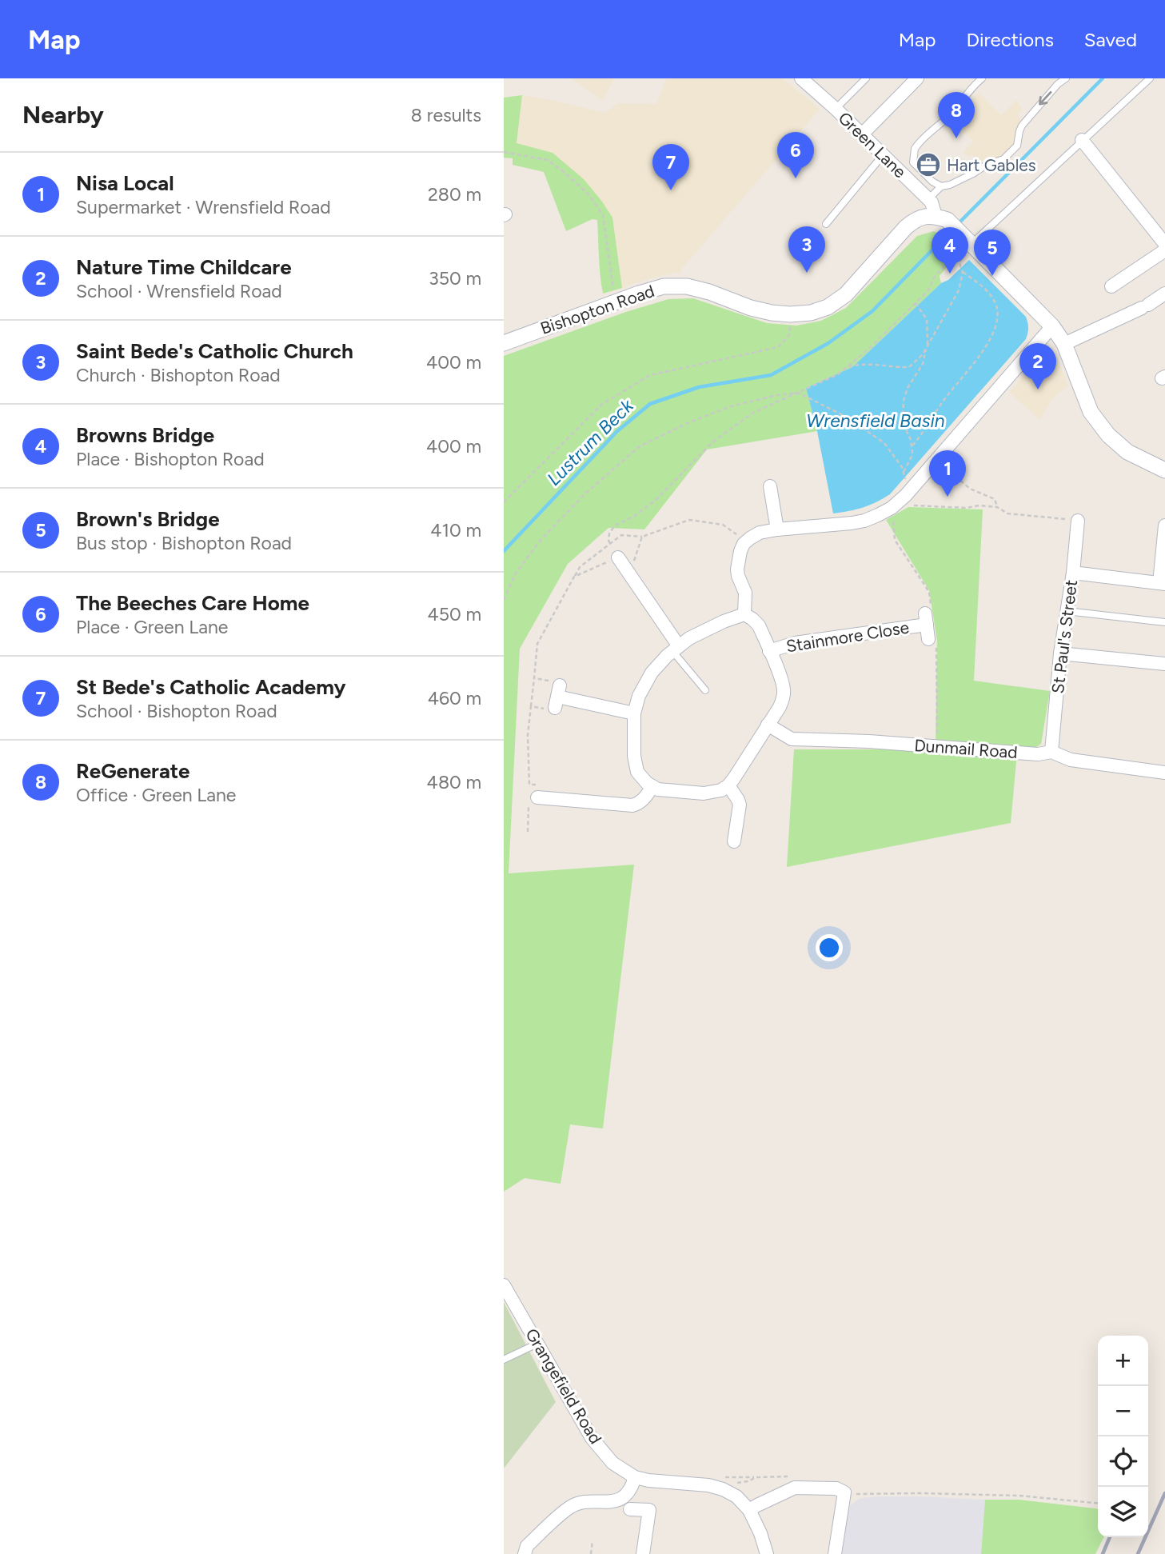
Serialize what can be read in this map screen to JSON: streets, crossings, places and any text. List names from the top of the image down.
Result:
{
  "streets": {
    "street": [
      "Green Lane",
      "Bishopton Road",
      "Stainmore Close",
      "St Paul's Street",
      "Dunmail Road",
      "Grangefield Road"
    ]
  },
  "crossings": [
    ["Green Lane", "Bishopton Road"],
    ["Stainmore Close", "Dunmail Road"],
    ["St Paul's Street", "Dunmail Road"]
  ],
  "water": ["Wrensfield Basin", "Lustrum Beck"],
  "places": {
    "office": ["Hart Gables"]
  },
  "page": {
    "header": "Map",
    "nav": ["Map", "Directions", "Saved"],
    "heading": ["Nearby", "8 results"],
    "pins": [
      "8",
      "6",
      "7",
      "3",
      "4",
      "5",
      "2",
      "1"
    ],
    "list": [
      {
        "mark": "1",
        "name": "Nisa Local",
        "note": "Supermarket · Wrensfield Road",
        "value": "280 m"
      },
      {
        "mark": "2",
        "name": "Nature Time Childcare",
        "note": "School · Wrensfield Road",
        "value": "350 m"
      },
      {
        "mark": "3",
        "name": "Saint Bede's Catholic Church",
        "note": "Church · Bishopton Road",
        "value": "400 m"
      },
      {
        "mark": "4",
        "name": "Browns Bridge",
        "note": "Place · Bishopton Road",
        "value": "400 m"
      },
      {
        "mark": "5",
        "name": "Brown's Bridge",
        "note": "Bus stop · Bishopton Road",
        "value": "410 m"
      },
      {
        "mark": "6",
        "name": "The Beeches Care Home",
        "note": "Place · Green Lane",
        "value": "450 m"
      },
      {
        "mark": "7",
        "name": "St Bede's Catholic Academy",
        "note": "School · Bishopton Road",
        "value": "460 m"
      },
      {
        "mark": "8",
        "name": "ReGenerate",
        "note": "Office · Green Lane",
        "value": "480 m"
      }
    ],
    "map_buttons": ["+", "−"]
  }
}
